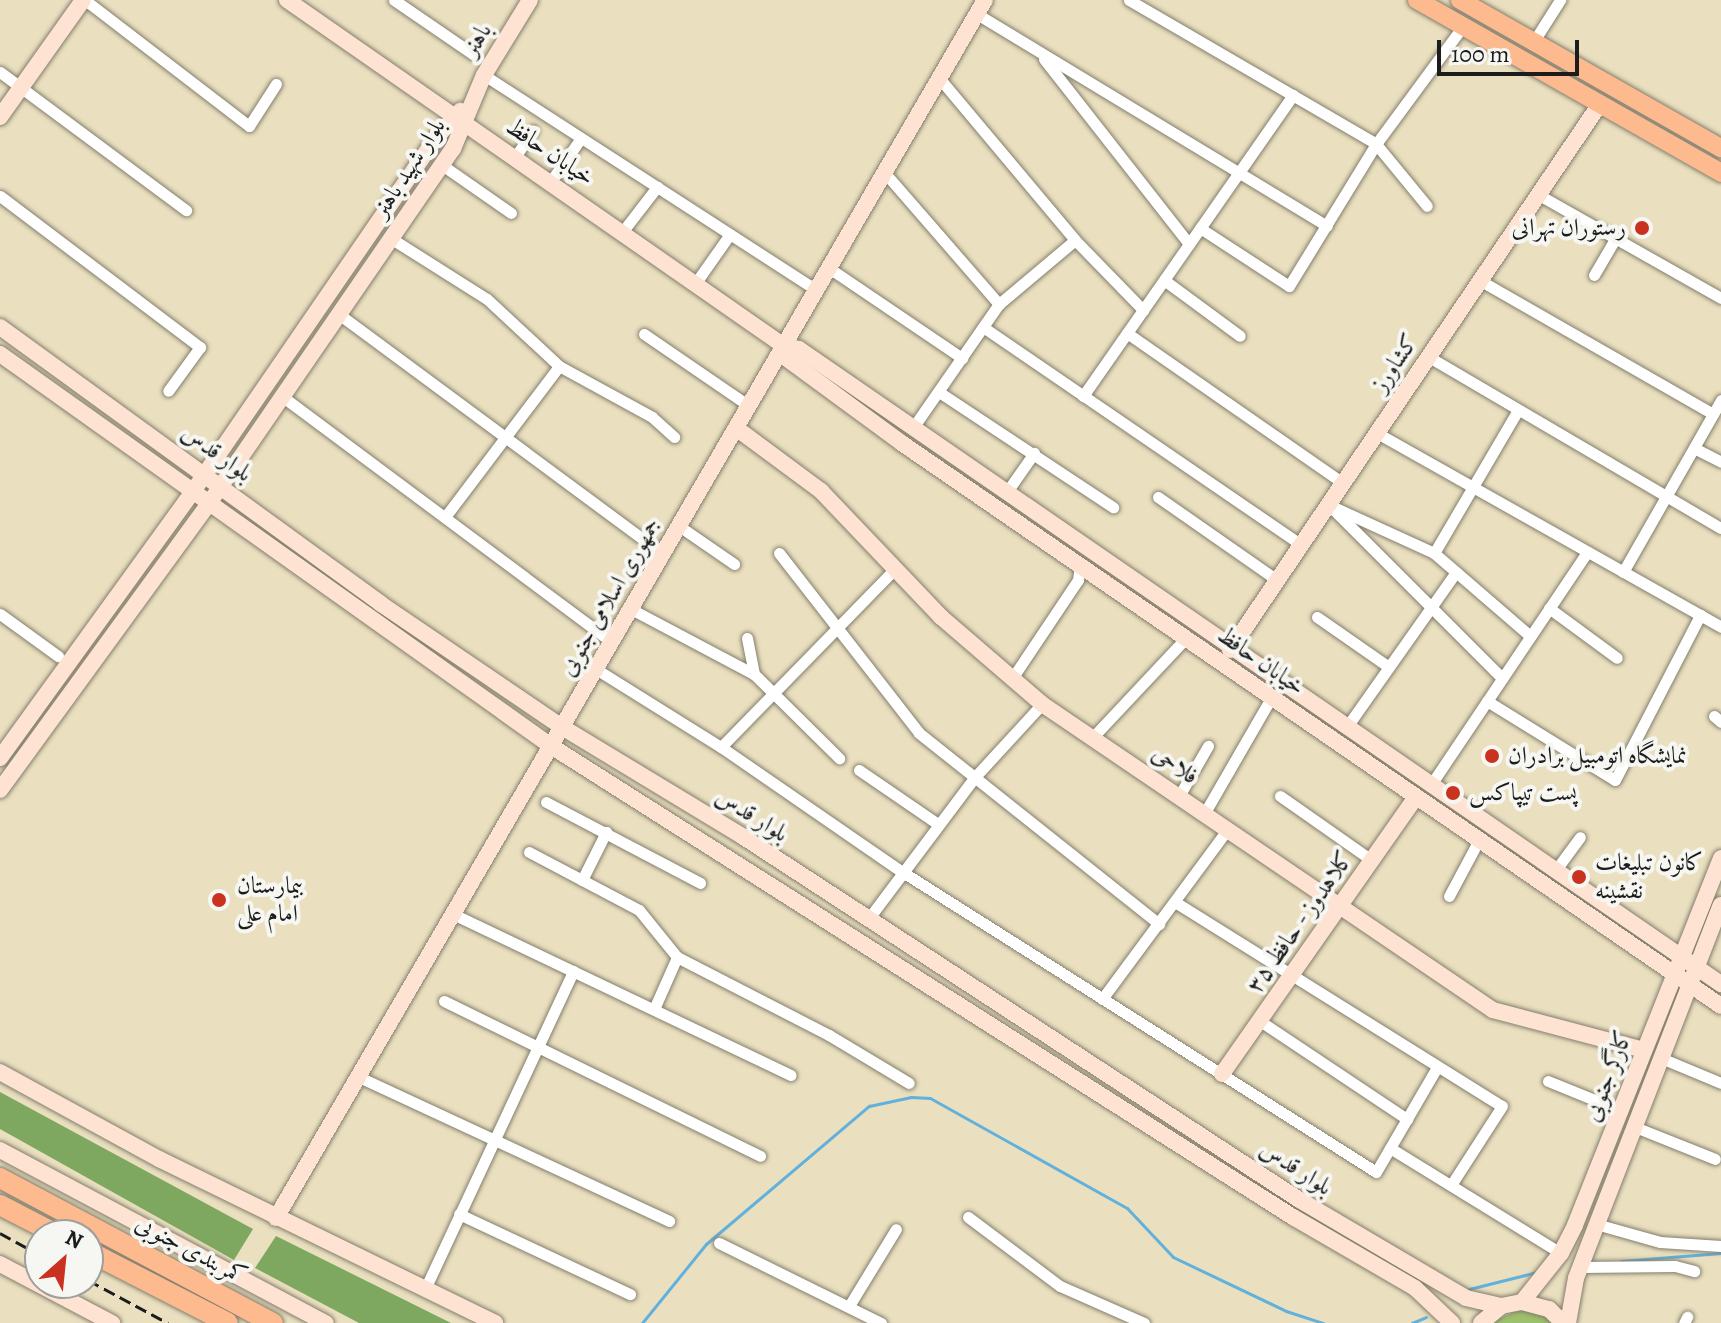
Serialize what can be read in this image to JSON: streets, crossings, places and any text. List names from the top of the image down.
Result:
{
  "streets": {
    "highway": ["کمربندی جنوبی"],
    "main road": [
      "باهنر",
      "خیابان حافظ",
      "بلوار شهید باهنر",
      "کشاورز",
      "بلوار قدس",
      "جمهوری اسلامی جنوبی",
      "فلاحی",
      "کلاهدوز - حافظ ۳۵",
      "کارگر جنوبی"
    ]
  },
  "crossings": [
    ["باهنر", "خیابان حافظ"],
    ["باهنر", "بلوار شهید باهنر"],
    ["خیابان حافظ", "بلوار شهید باهنر"],
    ["خیابان حافظ", "کشاورز"],
    ["خیابان حافظ", "جمهوری اسلامی جنوبی"],
    ["خیابان حافظ", "کلاهدوز - حافظ ۳۵"],
    ["خیابان حافظ", "کارگر جنوبی"],
    ["بلوار شهید باهنر", "بلوار قدس"],
    ["بلوار قدس", "جمهوری اسلامی جنوبی"],
    ["جمهوری اسلامی جنوبی", "فلاحی"],
    ["فلاحی", "کلاهدوز - حافظ ۳۵"],
    ["فلاحی", "کارگر جنوبی"]
  ],
  "places": [
    "رستوران تهرانی",
    "نمایشگاه اتومبیل برادران",
    "پست تیپاکس",
    "کانون تبلیغات نقشینه",
    "بیمارستان امام علی"
  ],
  "scale_bar": "100 m",
  "north": "top right"
}
